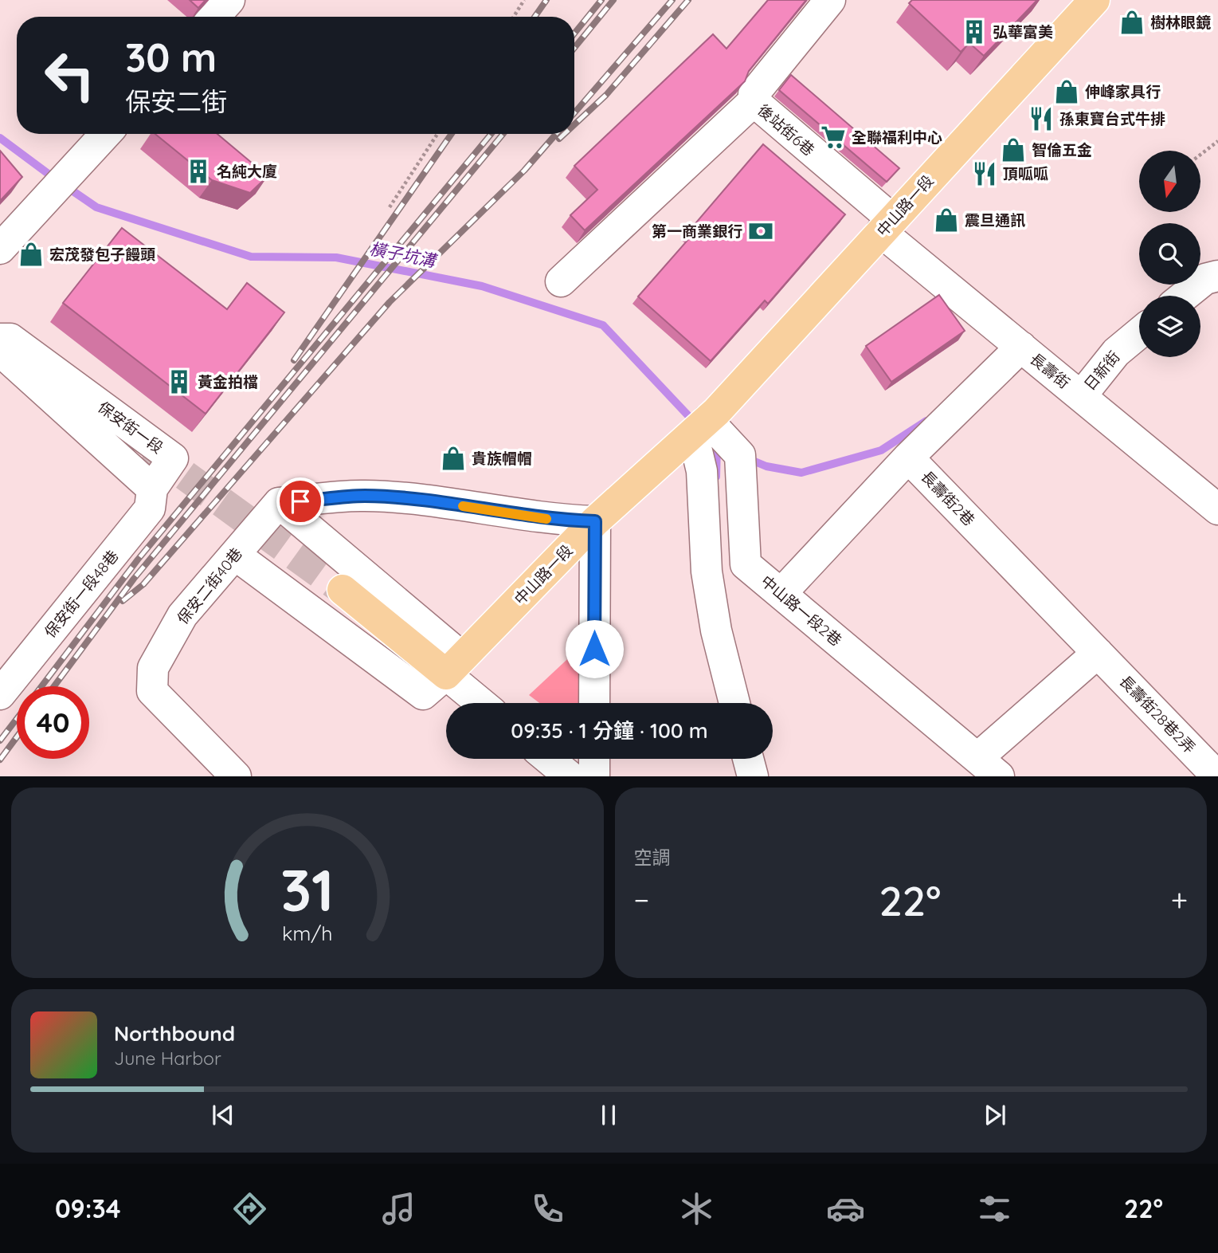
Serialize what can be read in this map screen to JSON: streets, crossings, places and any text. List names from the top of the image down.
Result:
{
  "streets": {
    "main road": ["中山路一段"],
    "street": [
      "後站街6巷",
      "長壽街",
      "日新街",
      "保安街一段",
      "長壽街2巷",
      "保安二街40巷",
      "保安街一段48巷",
      "中山路一段2巷",
      "長壽街28巷2弄"
    ]
  },
  "crossings": [
    ["後站街6巷", "中山路一段"],
    ["後站街6巷", "長壽街"],
    ["中山路一段", "長壽街"],
    ["中山路一段", "中山路一段2巷"],
    ["長壽街", "日新街"],
    ["長壽街", "長壽街2巷"],
    ["保安街一段", "保安街一段48巷"],
    ["長壽街2巷", "長壽街28巷2弄"]
  ],
  "water": ["橫子坑溝"],
  "places": {
    "shop": [
      "樹林眼鏡",
      "伸峰家具行",
      "智倫五金",
      "震旦通訊",
      "宏茂發包子饅頭",
      "貴族帽帽"
    ],
    "building": ["弘華富美", "名純大廈", "黃金拍檔"],
    "restaurant": ["孫東寶台式牛排", "頂呱呱"],
    "supermarket": ["全聯福利中心"],
    "bank": ["第一商業銀行"]
  },
  "north": "bottom",
  "page": {
    "turn": ["30 m", "保安二街"],
    "limit": "40",
    "trip": "09:35 · 1 分鐘 · 100 m",
    "tile": "空調",
    "heat": ["−", "22°", "+"],
    "song": ["Northbound", "June Harbor"],
    "tabs": ["09:34", "22°"],
    "gauge": ["31", "km/h"]
  }
}
